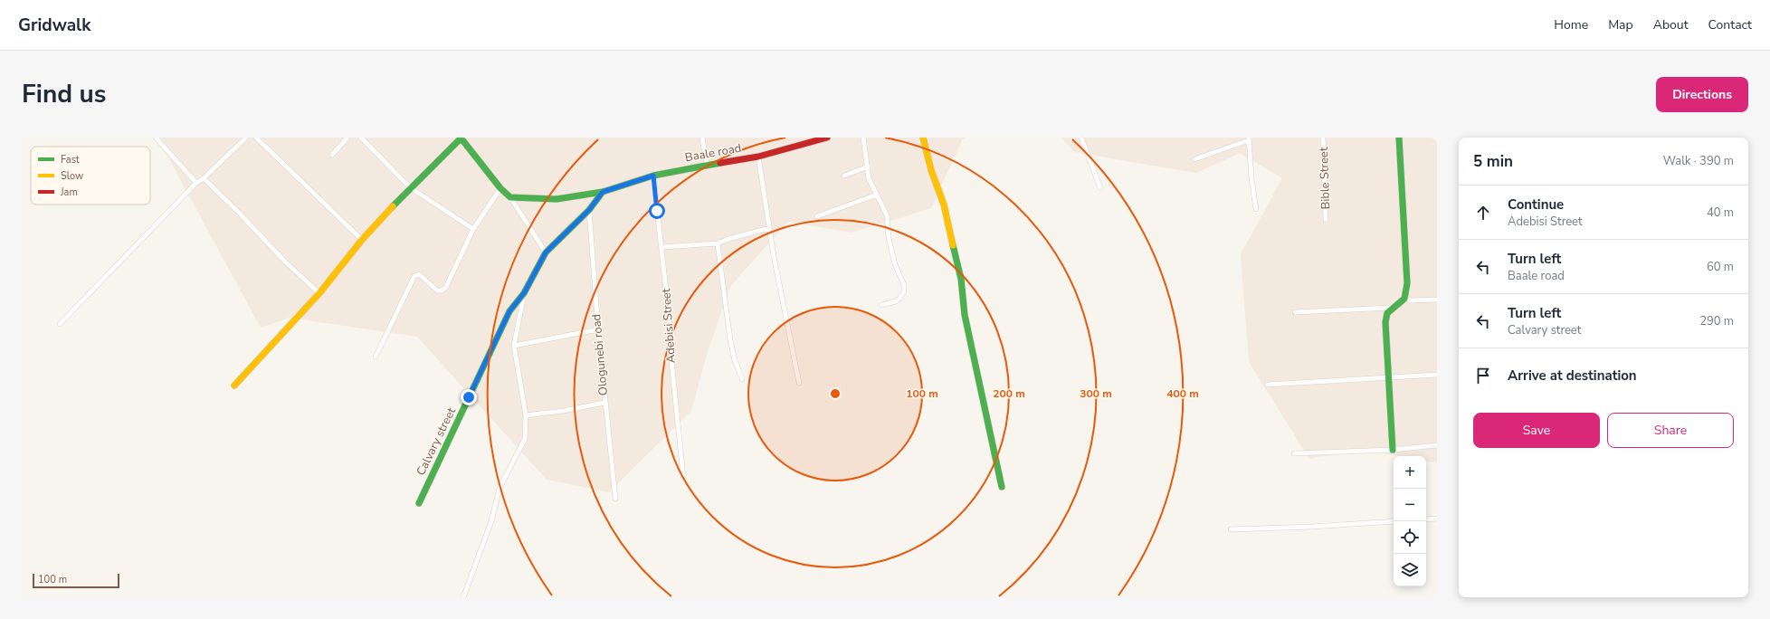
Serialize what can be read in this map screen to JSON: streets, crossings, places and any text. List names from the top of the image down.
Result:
{
  "streets": {
    "street": [
      "Baale road",
      "Bible Street",
      "Adebisi Street",
      "Ologunebi road",
      "Calvary street"
    ]
  },
  "crossings": [
    ["Baale road", "Adebisi Street"],
    ["Baale road", "Calvary street"],
    ["Ologunebi road", "Calvary street"]
  ],
  "legend": ["Fast", "Slow", "Jam"],
  "scale_bar": "100 m",
  "page": {
    "header": "Gridwalk",
    "nav": [
      "Home",
      "Map",
      "About",
      "Contact"
    ],
    "title": "Find us",
    "buttons": [
      "Directions",
      ["Save", "Share"]
    ],
    "heading": ["5 min", "Walk · 390 m"],
    "list": [
      ["Continue", "Adebisi Street", "40 m"],
      ["Turn left", "Baale road", "60 m"],
      ["Turn left", "Calvary street", "290 m"],
      "Arrive at destination"
    ],
    "map_buttons": ["+", "−"],
    "scale": "100 m"
  },
  "rings": [
    "100 m",
    "200 m",
    "300 m",
    "400 m"
  ]
}
